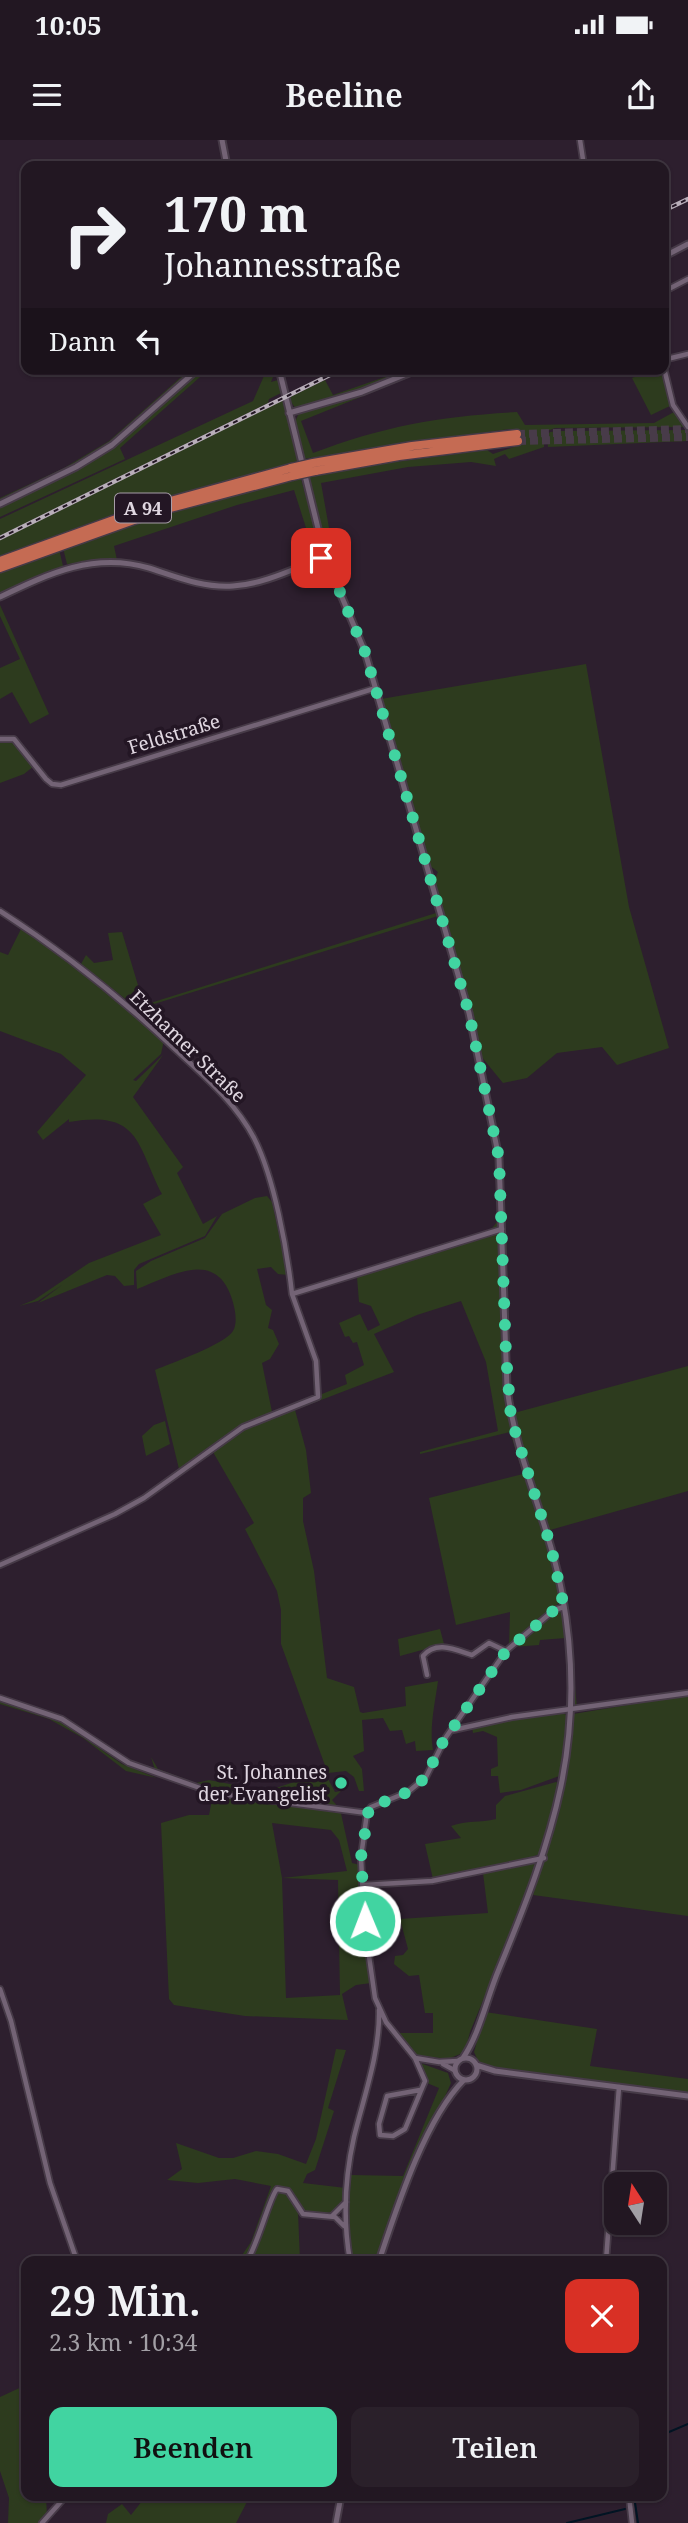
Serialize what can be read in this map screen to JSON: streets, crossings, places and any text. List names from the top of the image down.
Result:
{
  "streets": {
    "highway": ["A 94"],
    "street": ["Feldstraße", "Etzhamer Straße"]
  },
  "places": ["St. Johannes der Evangelist"],
  "north": "top",
  "page": {
    "status": "10:05",
    "header": "Beeline",
    "turn": ["170 m", "Johannesstraße"],
    "then": "Dann",
    "heading": ["29 Min.", "2.3 km · 10:34"],
    "buttons": ["Beenden", "Teilen"]
  }
}
